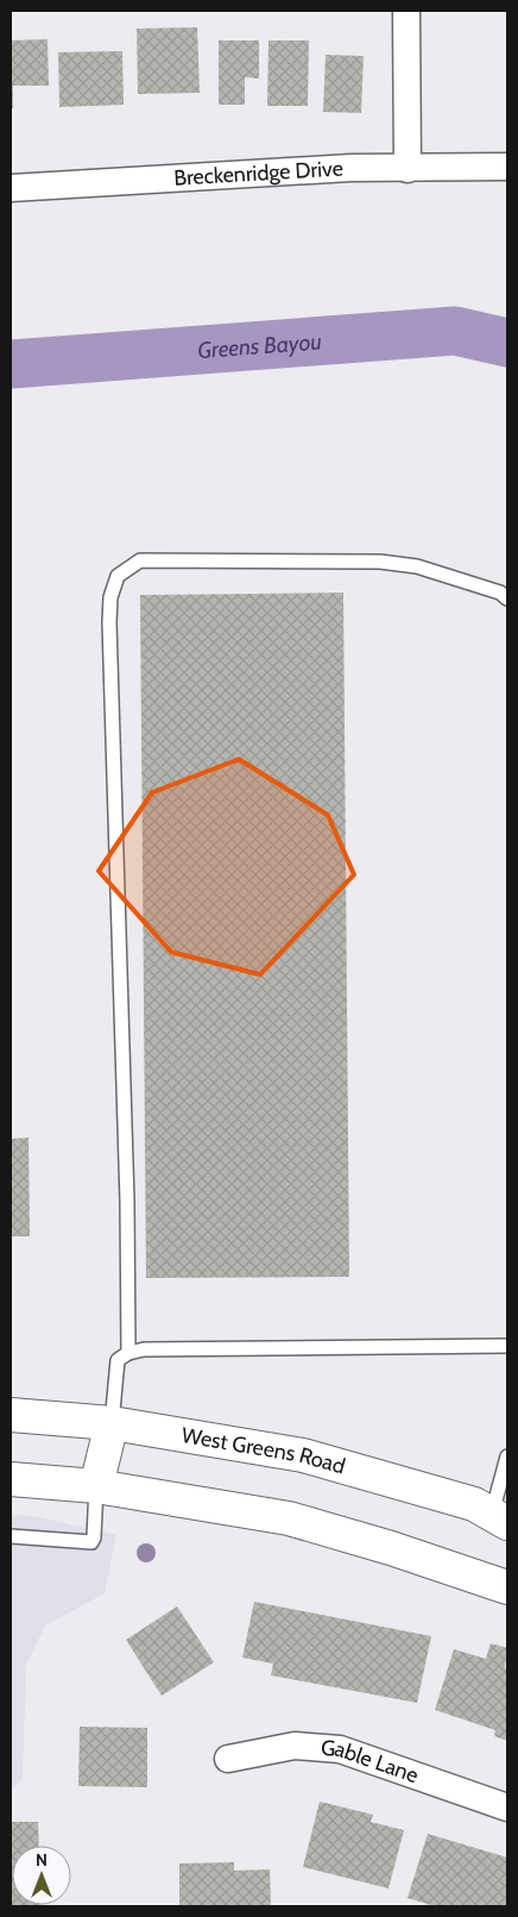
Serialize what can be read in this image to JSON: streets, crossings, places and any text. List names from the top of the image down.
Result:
{
  "streets": {
    "main road": ["West Greens Road"],
    "street": ["Breckenridge Drive", "Gable Lane"]
  },
  "water": ["Greens Bayou"],
  "north": "top"
}
